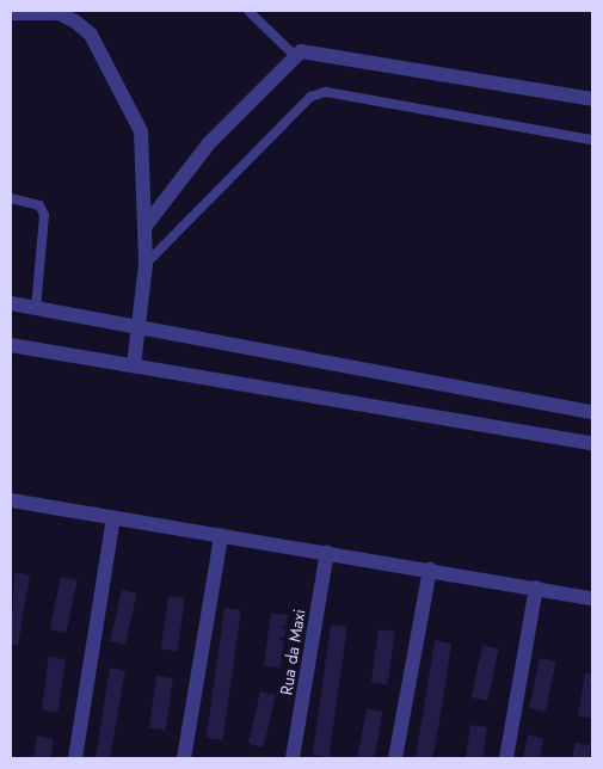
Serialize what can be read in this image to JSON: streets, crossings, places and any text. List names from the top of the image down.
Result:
{
  "streets": {
    "street": ["Rua da Maxi"]
  }
}
